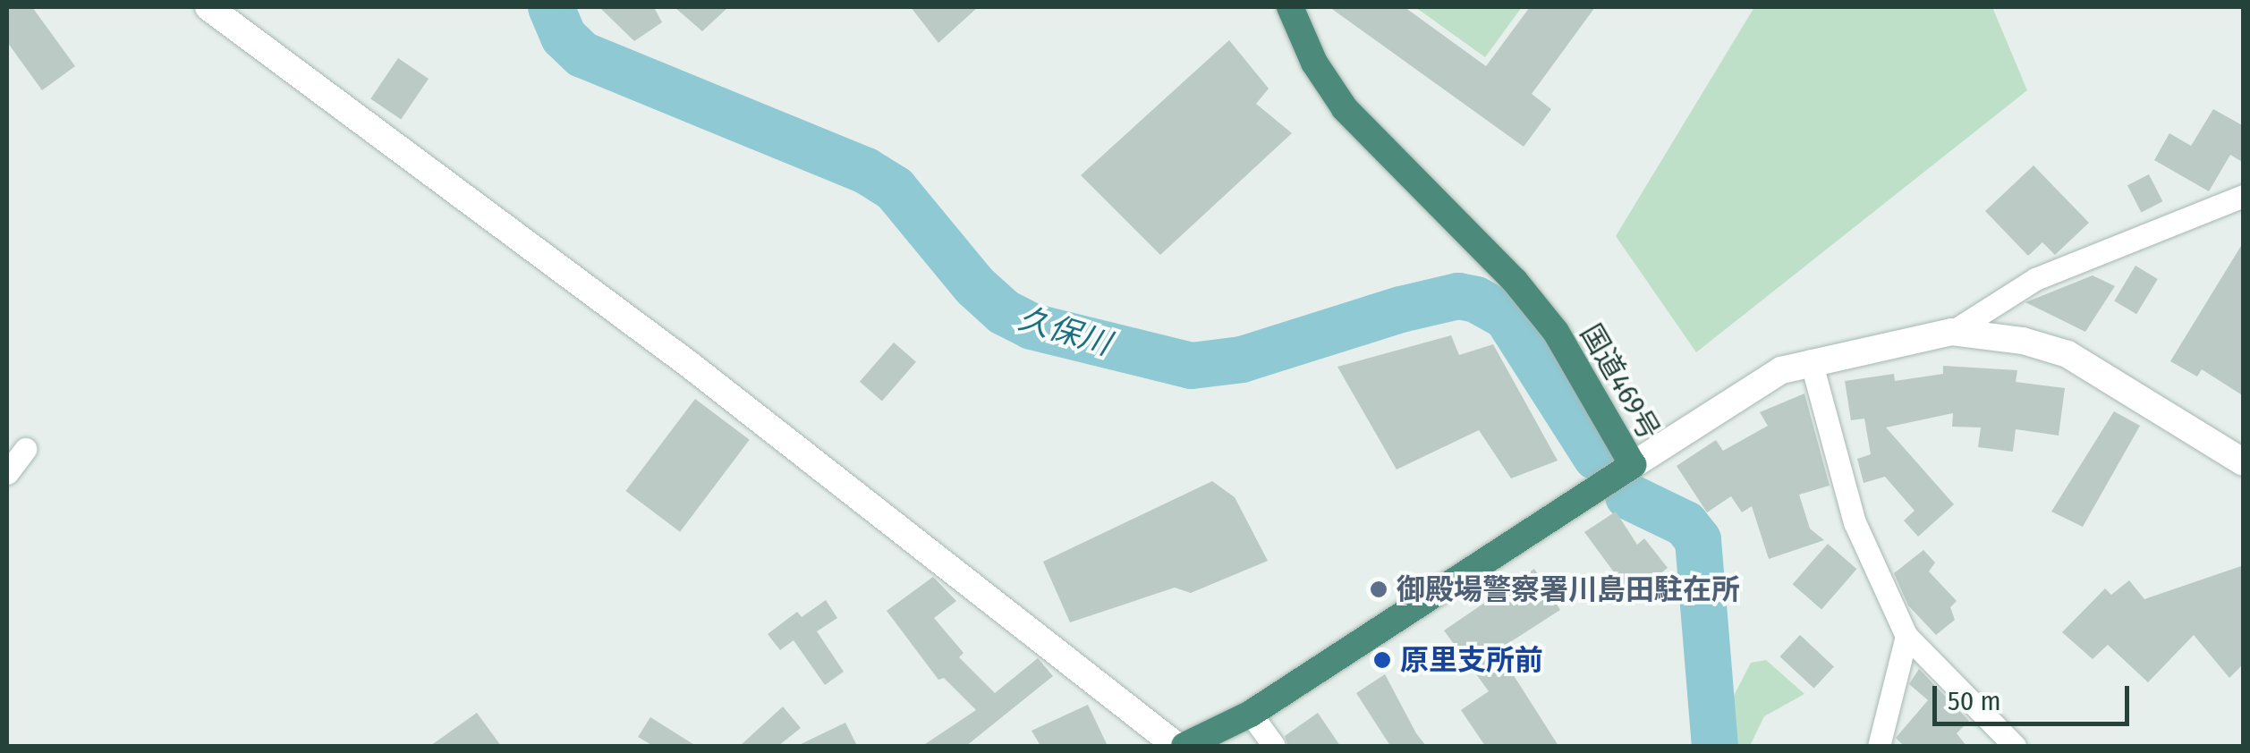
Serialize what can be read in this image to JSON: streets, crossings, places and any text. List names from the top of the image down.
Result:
{
  "streets": {
    "highway": ["国道469号"]
  },
  "water": ["久保川"],
  "places": ["御殿場警察署川島田駐在所", "原里支所前"],
  "scale_bar": "50 m"
}
